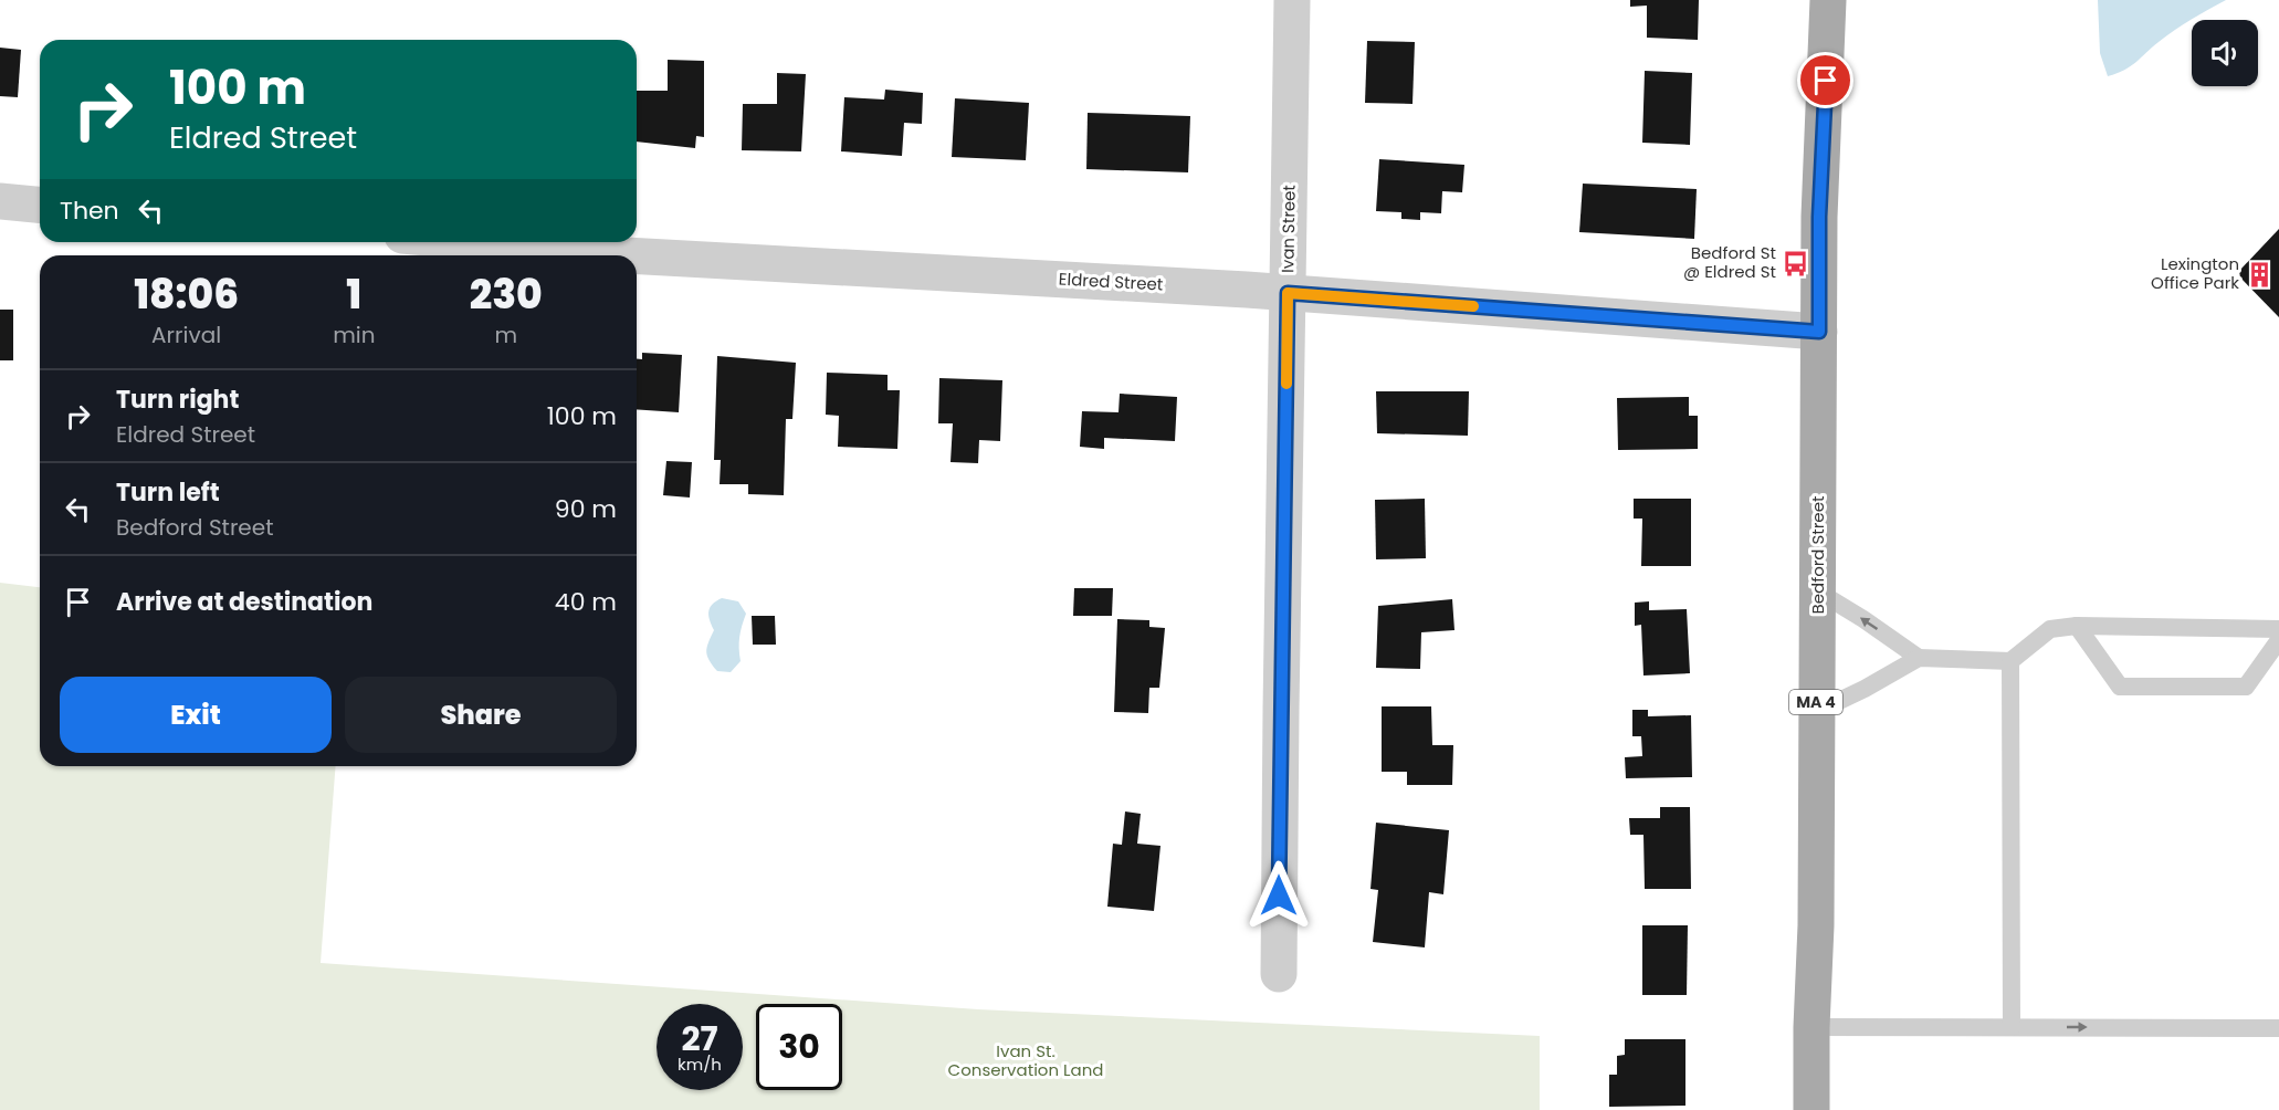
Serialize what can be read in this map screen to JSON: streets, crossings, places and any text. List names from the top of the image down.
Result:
{
  "streets": {
    "main road": ["Bedford Street", "MA 4"],
    "street": ["Ivan Street", "Eldred Street"]
  },
  "crossings": [
    ["Ivan Street", "Eldred Street"],
    ["Eldred Street", "Bedford Street"]
  ],
  "parks": ["Ivan St. Conservation Land"],
  "places": {
    "bus stop": ["Bedford St @ Eldred St"],
    "building": ["Lexington Office Park"]
  },
  "page": {
    "turn": ["100 m", "Eldred Street"],
    "then": "Then",
    "eta": [
      "18:06",
      "Arrival",
      "1",
      "min",
      "230",
      "m"
    ],
    "list": [
      {
        "name": "Turn right",
        "note": "Eldred Street",
        "value": "100 m"
      },
      {
        "name": "Turn left",
        "note": "Bedford Street",
        "value": "90 m"
      },
      {
        "name": "Arrive at destination",
        "value": "40 m"
      }
    ],
    "buttons": ["Exit", "Share"],
    "speed": "27 km/h",
    "limit": "30"
  }
}
